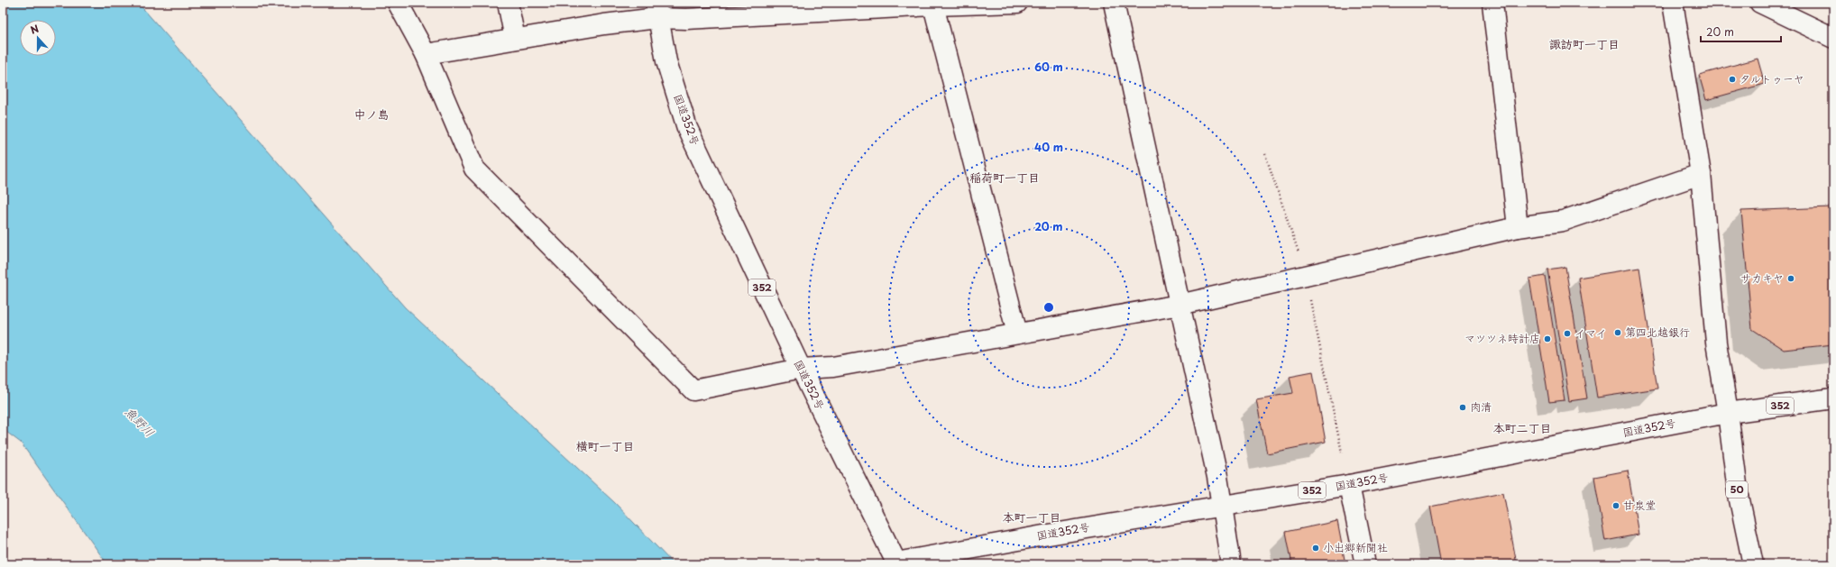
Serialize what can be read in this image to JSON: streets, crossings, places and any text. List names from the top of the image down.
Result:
{
  "streets": {
    "main road": ["国道352号", "352", "50"]
  },
  "crossings": [
    ["国道352号", "50"]
  ],
  "districts": [
    "諏訪町一丁目",
    "中ノ島",
    "稲荷町一丁目",
    "本町二丁目",
    "横町一丁目",
    "本町一丁目"
  ],
  "water": ["魚野川"],
  "places": [
    "タルトゥーヤ",
    "サカキヤ",
    "第四北越銀行",
    "イマイ",
    "マツツネ時計店",
    "肉清",
    "甘泉堂",
    "小出郷新聞社"
  ],
  "scale_bar": "20 m",
  "north": "top",
  "rings": ["60 m", "40 m", "20 m"]
}
